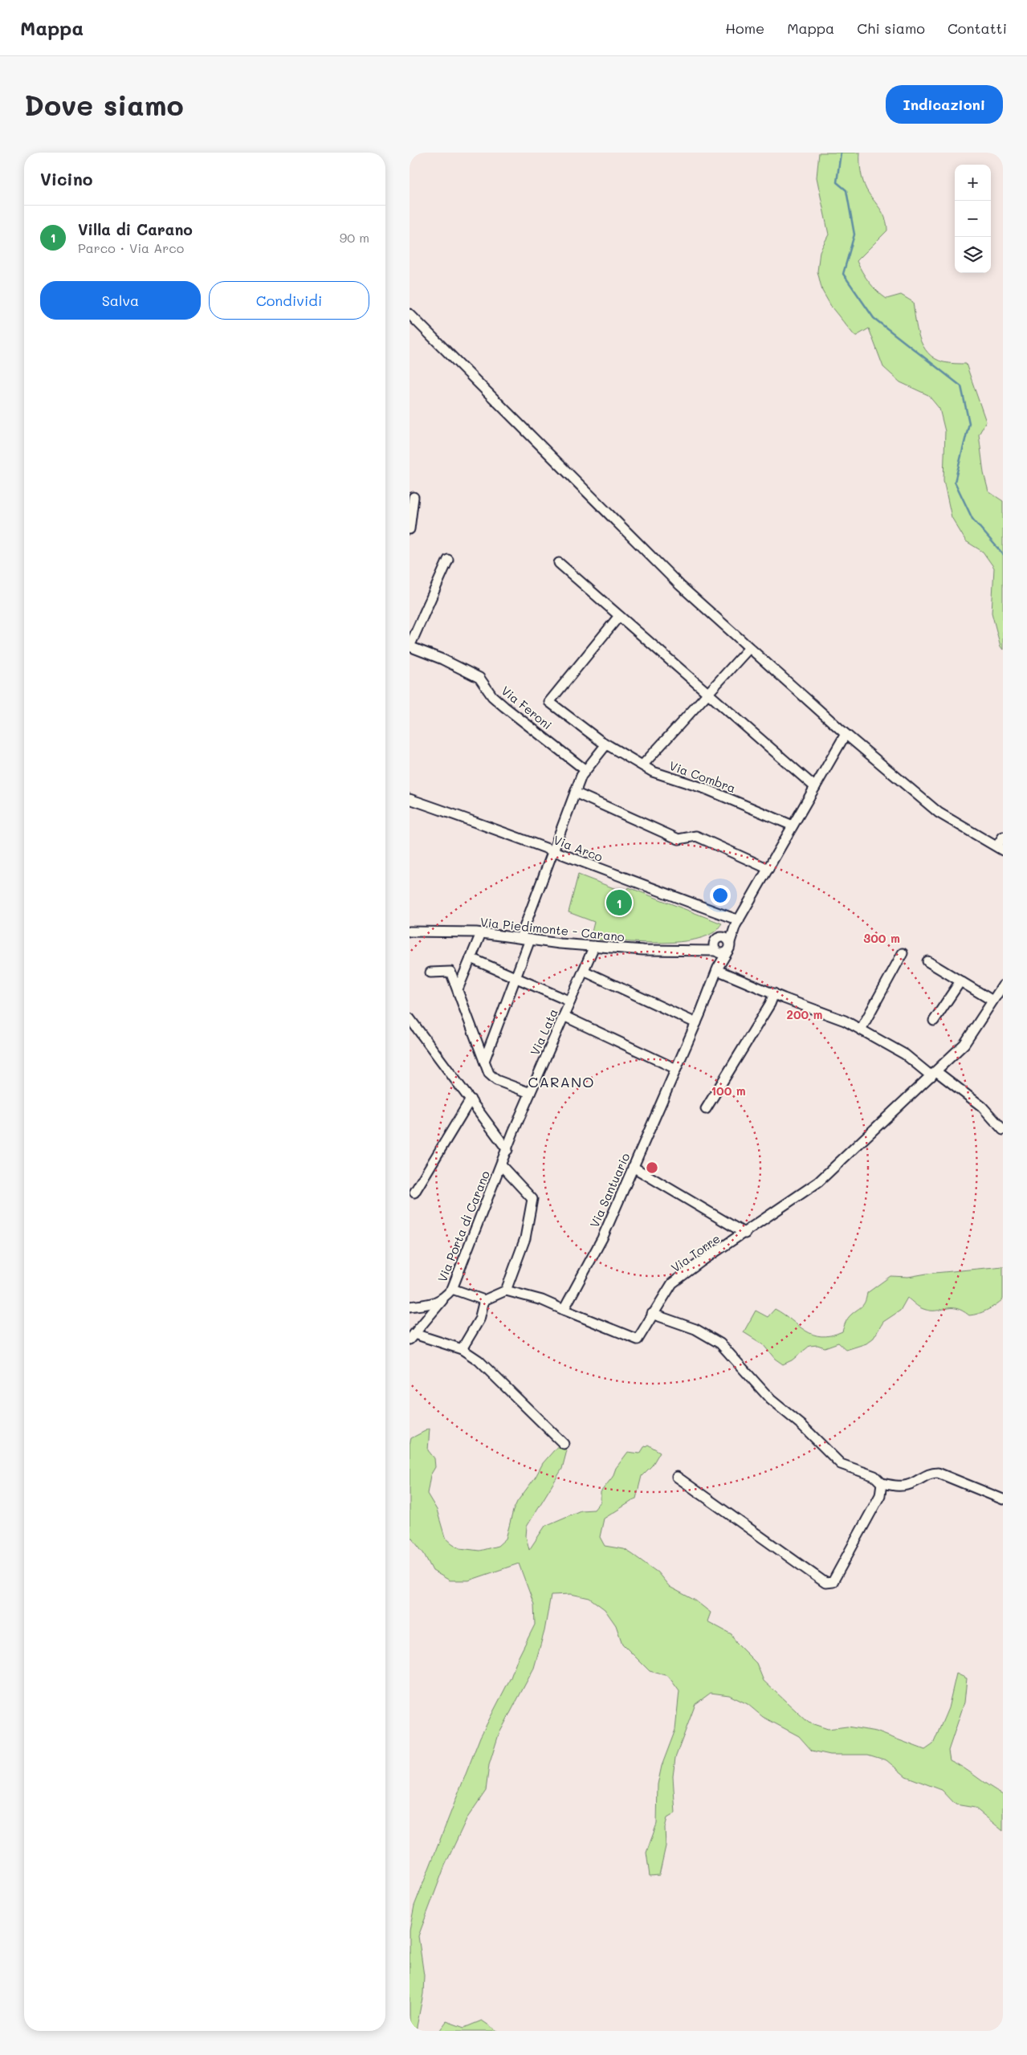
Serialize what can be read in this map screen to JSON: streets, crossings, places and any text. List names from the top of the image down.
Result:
{
  "streets": {
    "street": [
      "Via Feroni",
      "Via Combra",
      "Via Arco",
      "Via Piedimonte - Carano",
      "Via Lata",
      "Via Santuario",
      "Via Porta di Carano",
      "Via Torre"
    ]
  },
  "crossings": [
    ["Via Piedimonte - Carano", "Via Lata"],
    ["Via Piedimonte - Carano", "Via Santuario"],
    ["Via Lata", "Via Porta di Carano"],
    ["Via Santuario", "Via Torre"]
  ],
  "districts": ["CARANO"],
  "page": {
    "header": "Mappa",
    "nav": [
      "Home",
      "Mappa",
      "Chi siamo",
      "Contatti"
    ],
    "buttons": [
      "Indicazioni",
      ["Salva", "Condividi"]
    ],
    "title": "Dove siamo",
    "heading": "Vicino",
    "map_buttons": ["+", "−"],
    "list": [
      {
        "mark": "1",
        "name": "Villa di Carano",
        "note": "Parco · Via Arco",
        "value": "90 m"
      }
    ],
    "pins": "1"
  },
  "rings": ["300 m", "200 m", "100 m"]
}
